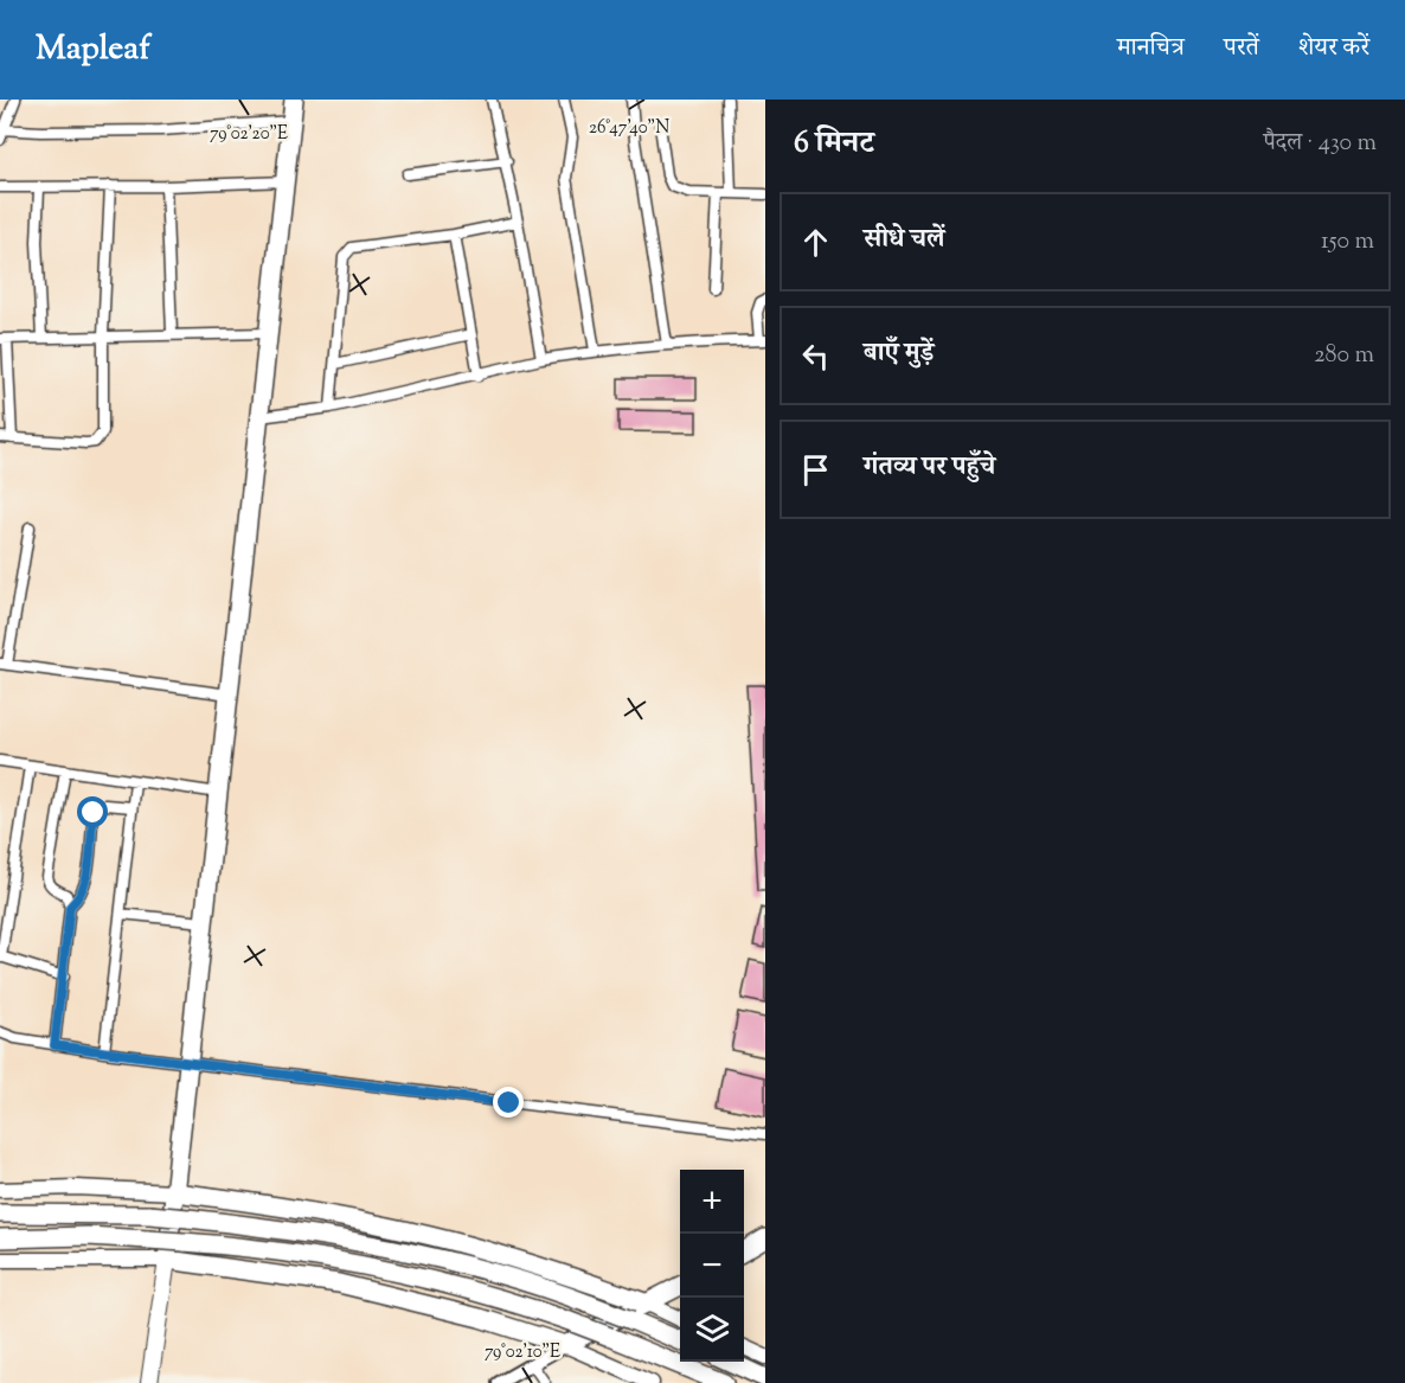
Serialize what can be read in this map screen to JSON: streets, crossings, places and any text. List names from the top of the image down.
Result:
{
  "page": {
    "header": "Mapleaf",
    "nav": ["मानचित्र", "परतें", "शेयर करें"],
    "heading": ["6 मिनट", "पैदल · 430 m"],
    "list": [
      ["सीधे चलें", "150 m"],
      ["बाएँ मुड़ें", "280 m"],
      "गंतव्य पर पहुँचे"
    ],
    "map_buttons": ["+", "−"]
  },
  "coordinates": ["26°47'40\"N", "79°02'20\"E", "79°02'10\"E"]
}
